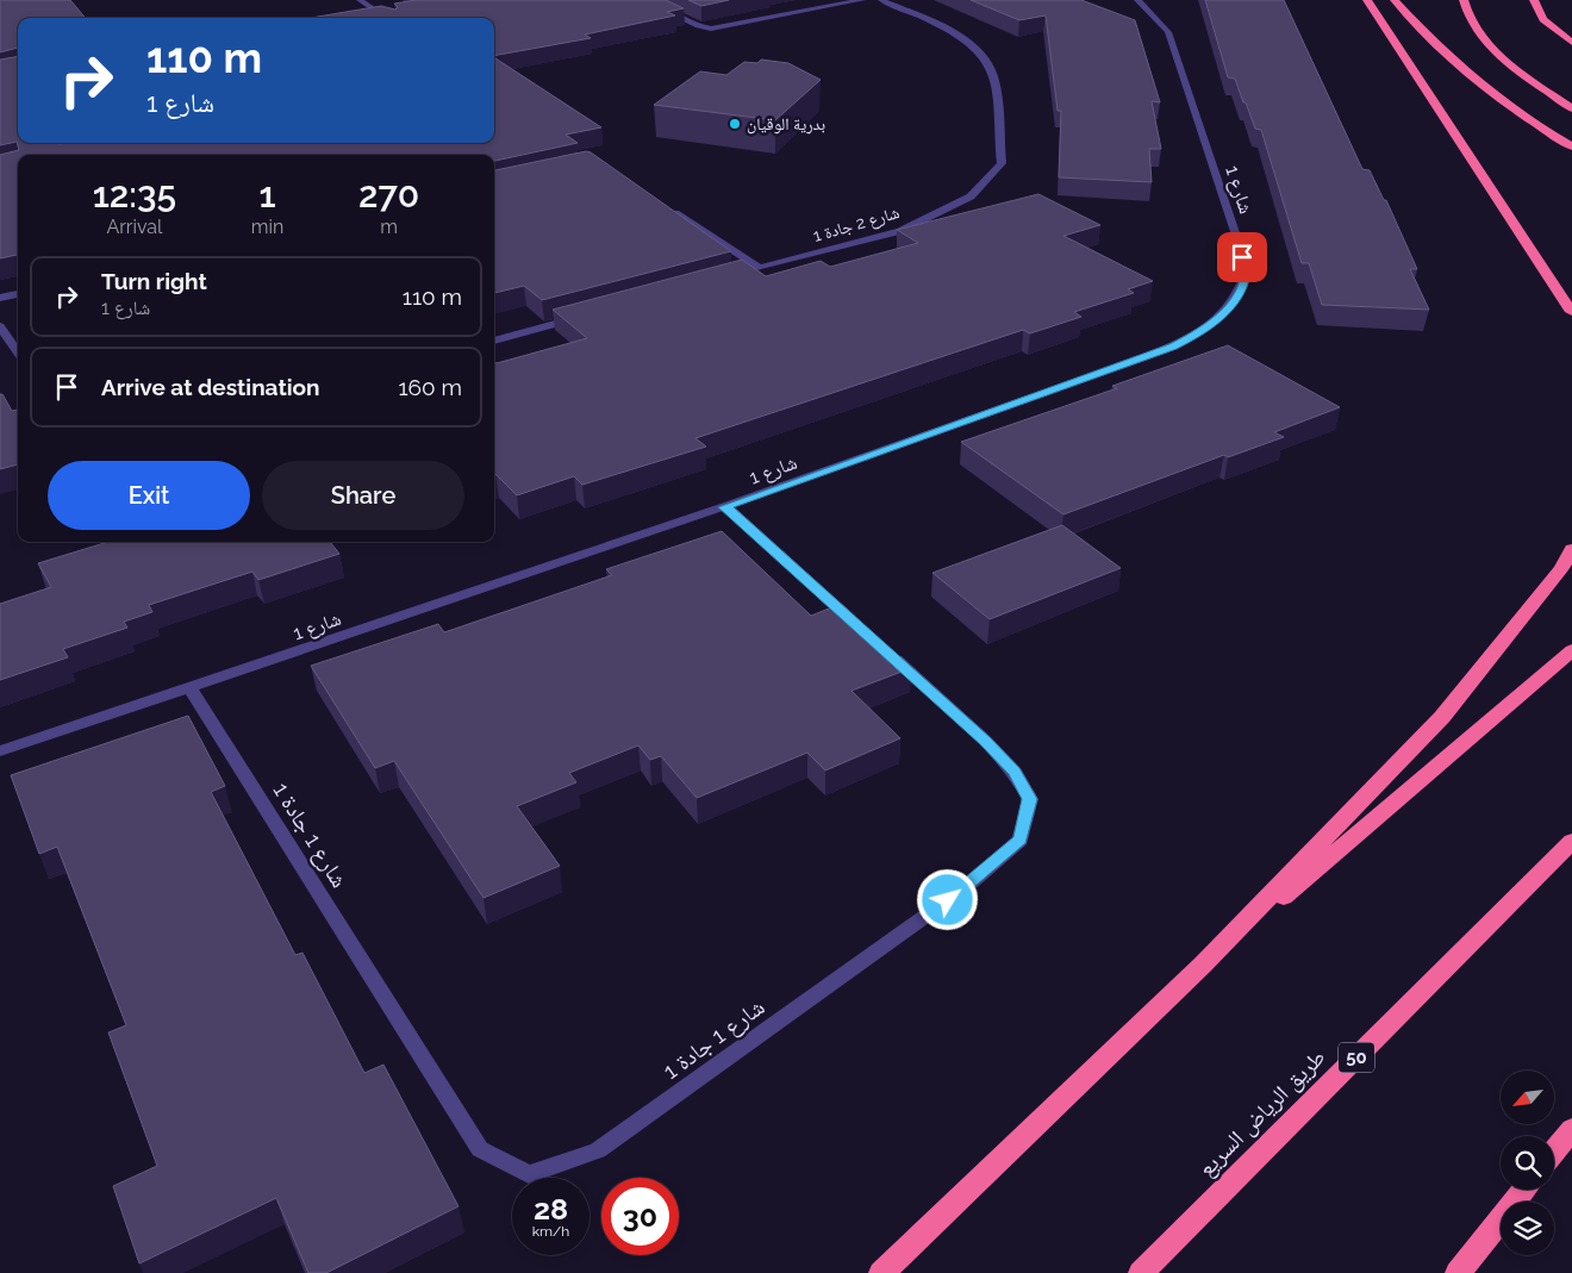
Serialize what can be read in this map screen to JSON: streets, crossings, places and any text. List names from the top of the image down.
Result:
{
  "streets": {
    "highway": ["50", "طريق الرياض السريع"],
    "street": ["شارع 1", "شارع 2 جادة 1", "شارع 1 جادة 1"]
  },
  "crossings": [
    ["شارع 1", "شارع 1 جادة 1"]
  ],
  "places": ["بدرية الوقيان"],
  "north": "bottom left",
  "page": {
    "turn": ["110 m", "شارع 1"],
    "eta": [
      "12:35",
      "Arrival",
      "1",
      "min",
      "270",
      "m"
    ],
    "list": [
      {
        "name": "Turn right",
        "note": "شارع 1",
        "value": "110 m"
      },
      {
        "name": "Arrive at destination",
        "value": "160 m"
      }
    ],
    "buttons": ["Exit", "Share"],
    "speed": "28 km/h",
    "limit": "30"
  }
}
